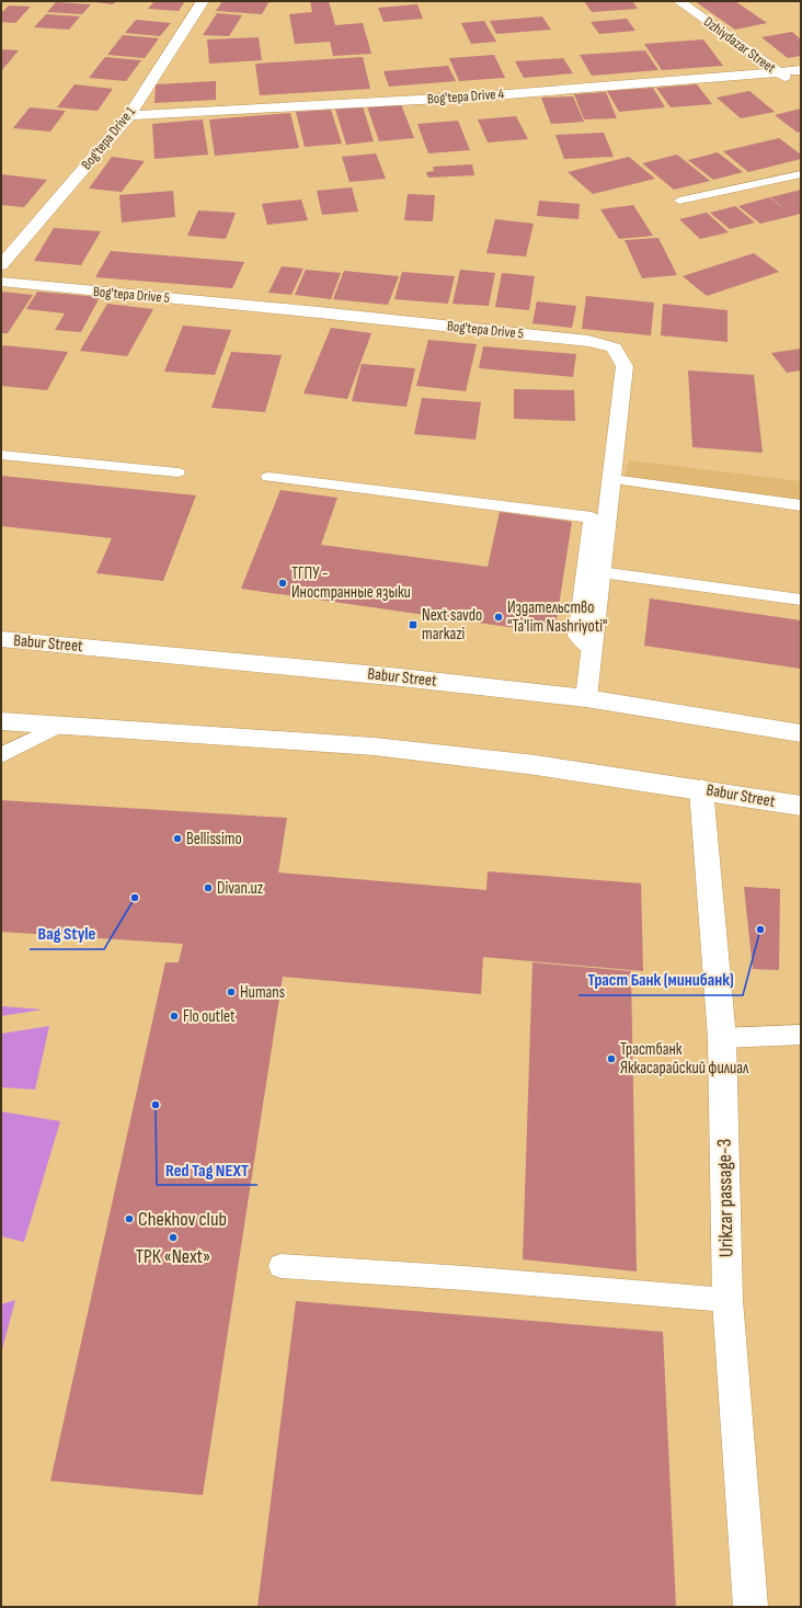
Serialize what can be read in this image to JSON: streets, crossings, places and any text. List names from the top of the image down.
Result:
{
  "streets": {
    "street": [
      "Dzhiydazar Street",
      "Bog'tepa Drive 4",
      "Bog'tepa Drive 1",
      "Bog'tepa Drive 5",
      "Babur Street",
      "Urikzar passage-3"
    ]
  },
  "crossings": [
    ["Dzhiydazar Street", "Bog'tepa Drive 4"],
    ["Bog'tepa Drive 4", "Bog'tepa Drive 1"],
    ["Bog'tepa Drive 5", "Babur Street"],
    ["Babur Street", "Urikzar passage-3"]
  ],
  "places": {
    "other": [
      "ТГПУ - Иностранные языки",
      "Издательство \"Ta'lim Nashriyoti\"",
      "Bellissimo",
      "Divan.uz",
      "Bag Style",
      "Траст Банк (минибанк)",
      "Humans",
      "Flo outlet",
      "Трастбанк Яккасарайский филиал",
      "Red Tag NEXT",
      "Chekhov club",
      "ТРК «Next»"
    ],
    "transit": ["Next savdo markazi"]
  }
}
